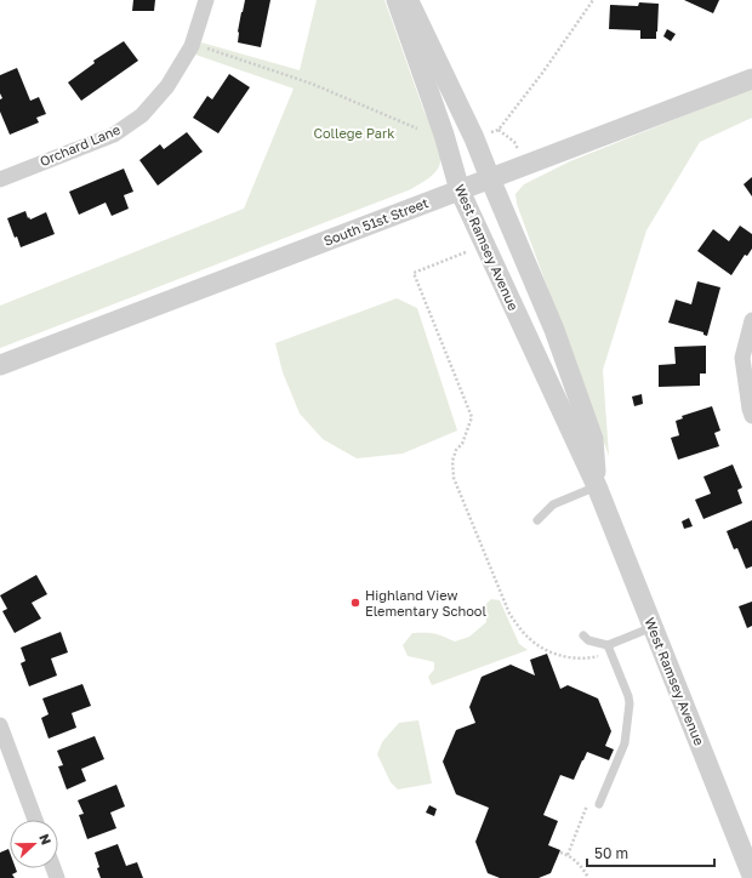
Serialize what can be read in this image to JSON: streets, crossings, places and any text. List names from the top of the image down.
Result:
{
  "streets": {
    "street": ["Orchard Lane", "South 51st Street", "West Ramsey Avenue"]
  },
  "crossings": [
    ["South 51st Street", "West Ramsey Avenue"]
  ],
  "parks": ["College Park"],
  "places": ["Highland View Elementary School"],
  "scale_bar": "50 m",
  "north": "right"
}
